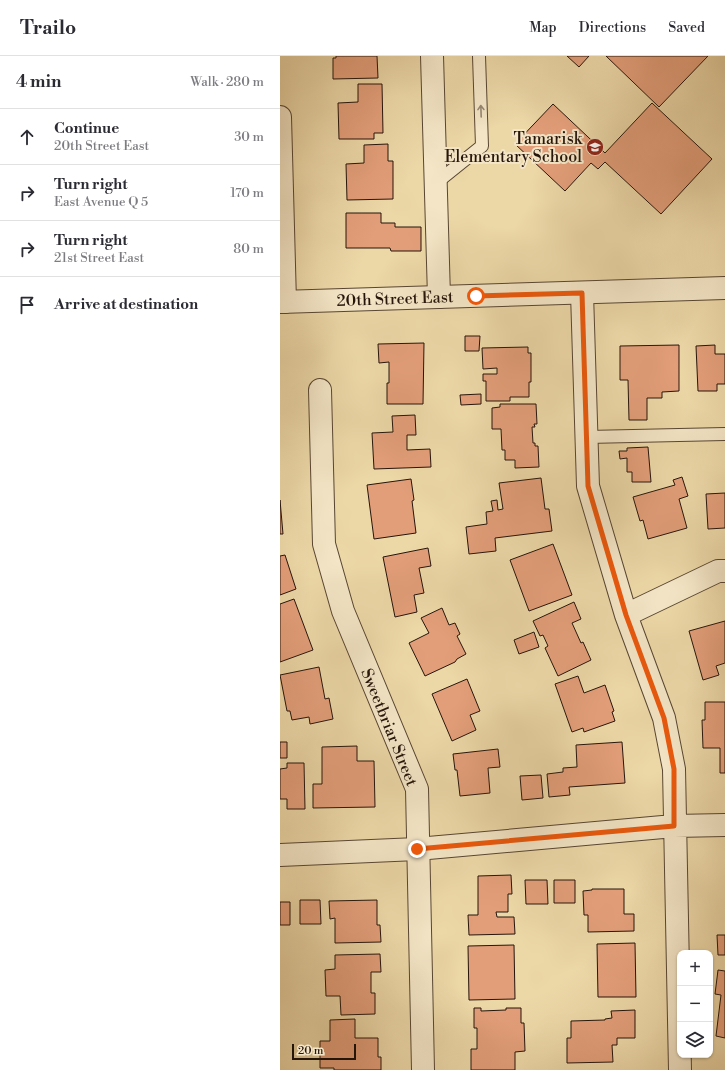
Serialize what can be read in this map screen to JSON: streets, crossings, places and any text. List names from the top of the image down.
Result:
{
  "streets": {
    "street": ["20th Street East", "Sweetbriar Street"]
  },
  "places": {
    "school or university": ["Tamarisk Elementary School"]
  },
  "scale_bar": "20 m",
  "page": {
    "header": "Trailo",
    "nav": ["Map", "Directions", "Saved"],
    "heading": ["4 min", "Walk · 280 m"],
    "list": [
      ["Continue", "20th Street East", "30 m"],
      ["Turn right", "East Avenue Q 5", "170 m"],
      ["Turn right", "21st Street East", "80 m"],
      "Arrive at destination"
    ],
    "map_buttons": ["+", "−"],
    "scale": "20 m"
  }
}
